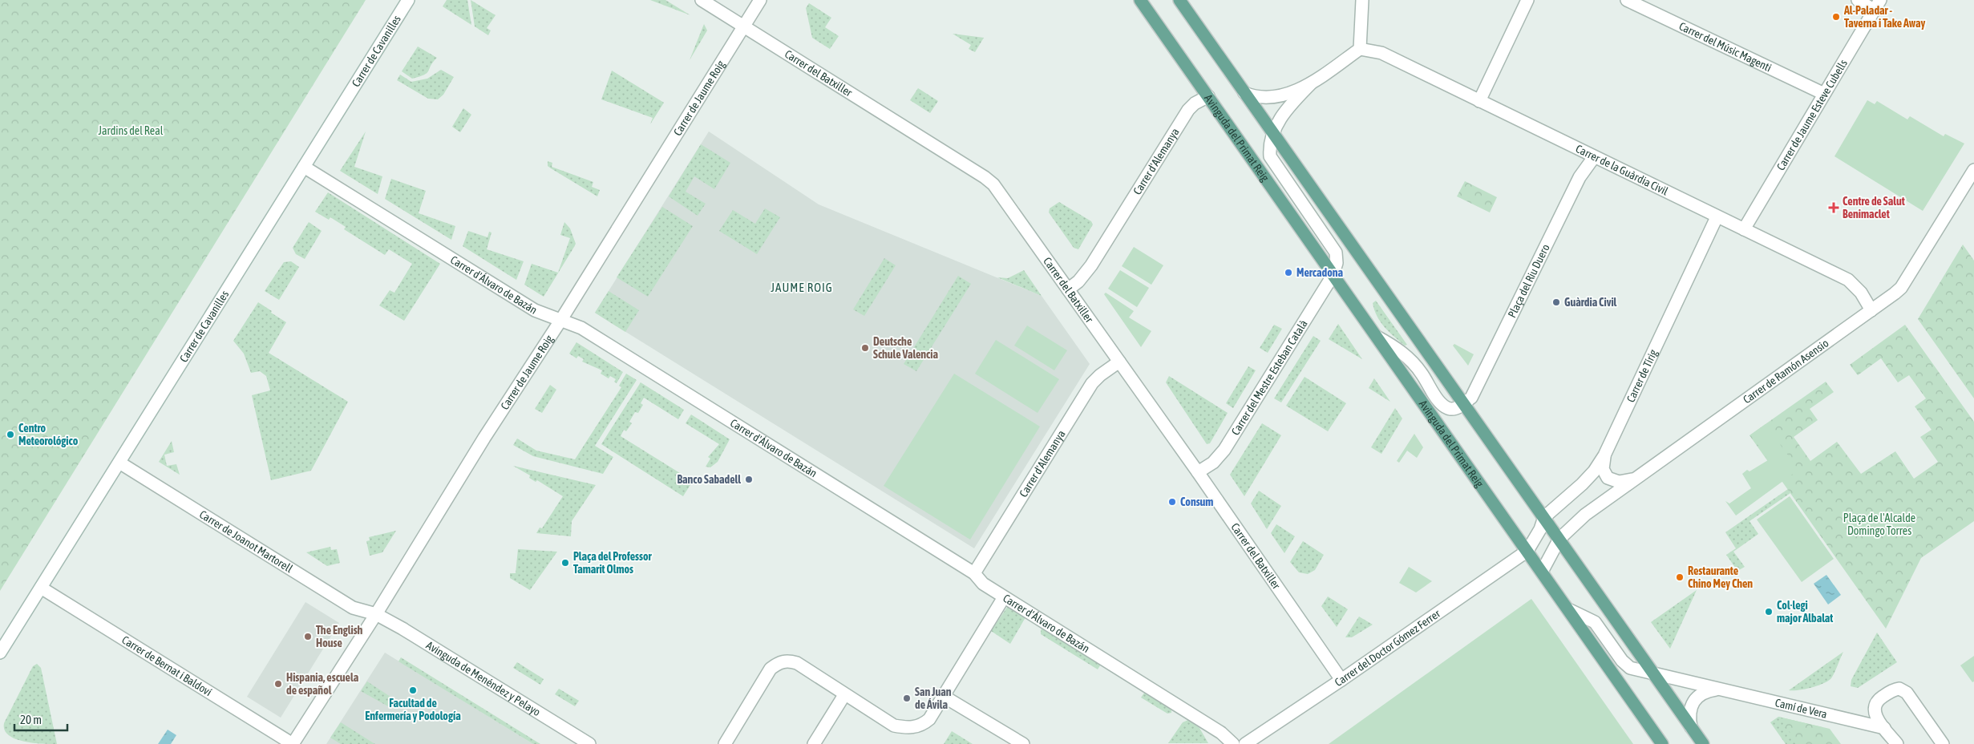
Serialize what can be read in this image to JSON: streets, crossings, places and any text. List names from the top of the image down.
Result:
{
  "streets": {
    "main road": ["Avinguda del Primat Reig"],
    "street": [
      "Carrer del Músic Magenti",
      "Carrer de Cavanilles",
      "Carrer del Batxiller",
      "Carrer de Jaume Roig",
      "Carrer de Jaume Esteve Cubells",
      "Carrer d'Alemanya",
      "Carrer de la Guàrdia Civil",
      "Plaça del Riu Duero",
      "Carrer d'Álvaro de Bazán",
      "Carrer de Ramón Asensio",
      "Carrer de Tírig",
      "Carrer del Mestre Esteban Català",
      "Carrer de Joanot Martorell",
      "Carrer del Doctor Gómez Ferrer",
      "Carrer de Bernat i Baldoví",
      "Avinguda de Menéndez y Pelayo",
      "Camí de Vera"
    ]
  },
  "crossings": [
    ["Carrer del Músic Magenti", "Carrer de Jaume Esteve Cubells"],
    ["Carrer de Cavanilles", "Carrer d'Álvaro de Bazán"],
    ["Carrer de Cavanilles", "Carrer de Joanot Martorell"],
    ["Carrer de Cavanilles", "Carrer de Bernat i Baldoví"],
    ["Carrer del Batxiller", "Carrer de Jaume Roig"],
    ["Carrer del Batxiller", "Carrer d'Alemanya"],
    ["Carrer del Batxiller", "Carrer del Mestre Esteban Català"],
    ["Carrer del Batxiller", "Carrer del Doctor Gómez Ferrer"],
    ["Carrer de Jaume Roig", "Carrer d'Álvaro de Bazán"],
    ["Carrer de Jaume Roig", "Carrer de Joanot Martorell"],
    ["Carrer de Jaume Roig", "Carrer de Bernat i Baldoví"],
    ["Carrer de Jaume Roig", "Avinguda de Menéndez y Pelayo"],
    ["Carrer de Jaume Esteve Cubells", "Carrer de la Guàrdia Civil"],
    ["Avinguda del Primat Reig", "Carrer d'Alemanya"],
    ["Avinguda del Primat Reig", "Plaça del Riu Duero"],
    ["Avinguda del Primat Reig", "Carrer del Mestre Esteban Català"],
    ["Avinguda del Primat Reig", "Carrer del Doctor Gómez Ferrer"],
    ["Carrer d'Alemanya", "Carrer d'Álvaro de Bazán"],
    ["Carrer de la Guàrdia Civil", "Plaça del Riu Duero"],
    ["Carrer de la Guàrdia Civil", "Carrer de Ramón Asensio"],
    ["Carrer de la Guàrdia Civil", "Carrer de Tírig"],
    ["Carrer de Joanot Martorell", "Avinguda de Menéndez y Pelayo"]
  ],
  "districts": ["JAUME ROIG"],
  "parks": ["Jardins del Real", "Plaça de l'Alcalde Domingo Torres"],
  "places": {
    "other": [
      "Al-Paladar - Taverna i Take Away",
      "Mercadona",
      "Guàrdia Civil",
      "Deutsche Schule Valencia",
      "Centro Meteorológico",
      "Banco Sabadell",
      "Consum",
      "Plaça del Professor Tamarit Olmos",
      "Restaurante Chino Mey Chen",
      "Col·legi major Albalat",
      "The English House",
      "Hispania, escuela de español",
      "Facultad de Enfermería y Podología",
      "San Juan de Ávila"
    ],
    "health": ["Centre de Salut Benimaclet"]
  },
  "scale_bar": "20 m"
}
